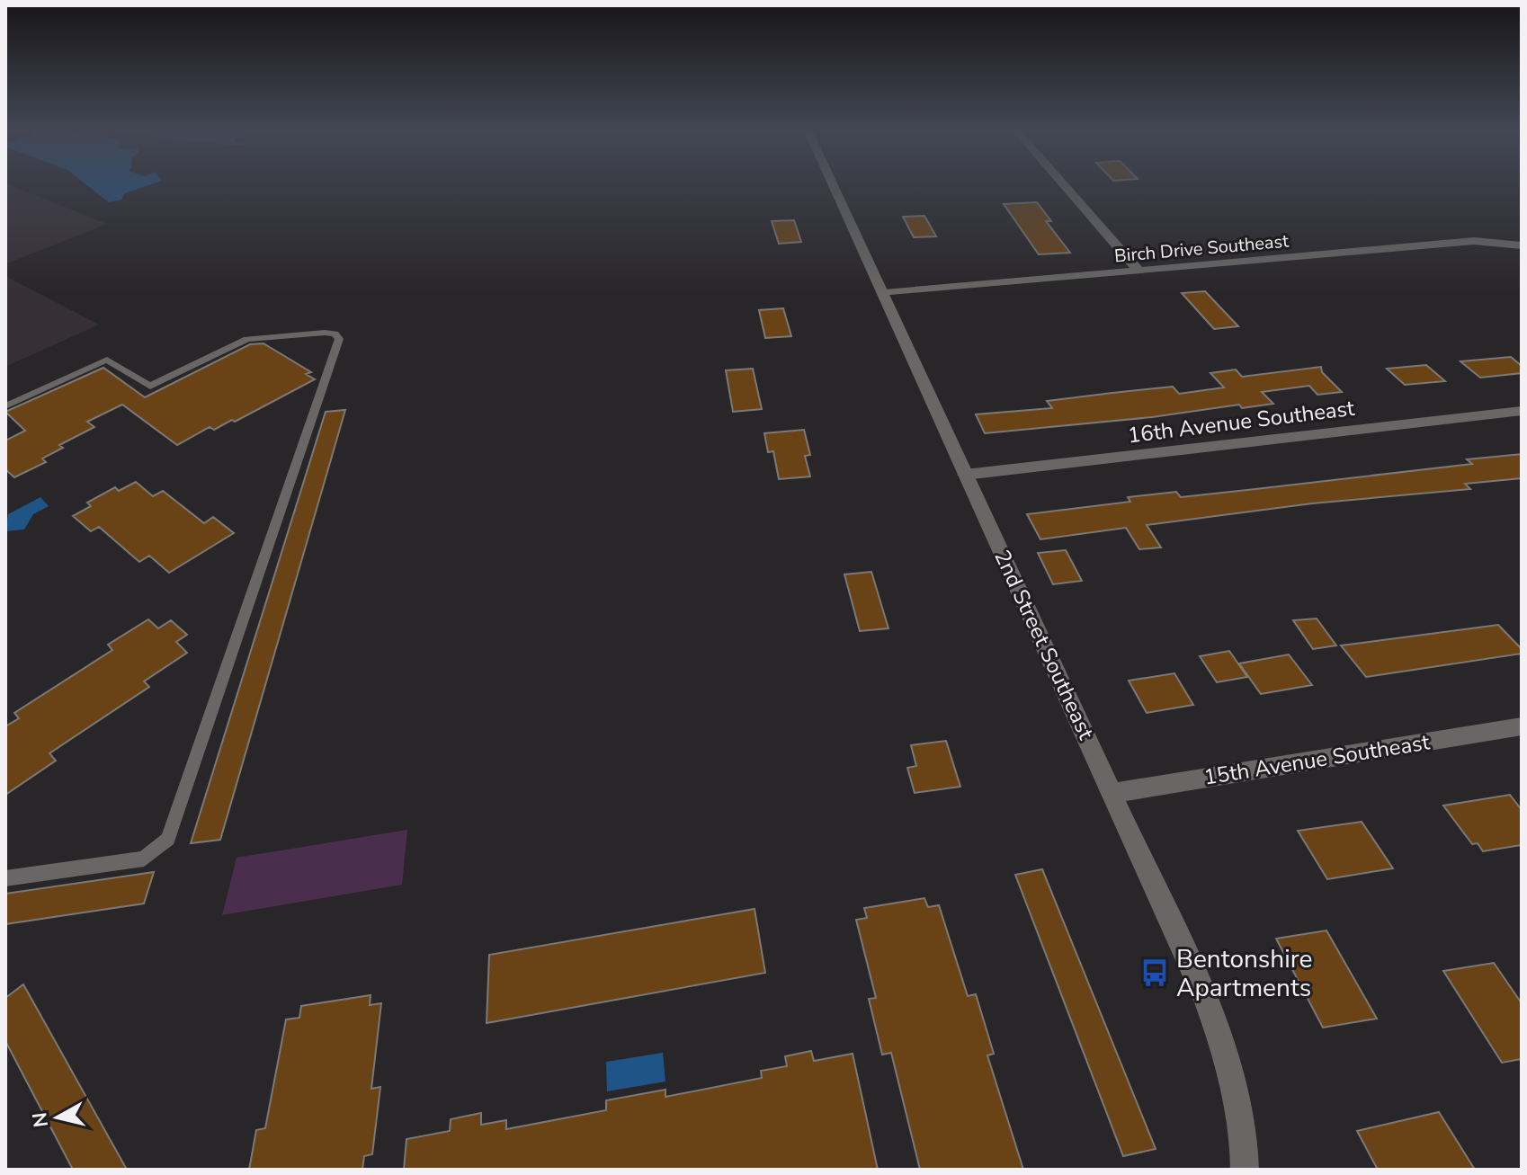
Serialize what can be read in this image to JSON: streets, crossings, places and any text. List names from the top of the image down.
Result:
{
  "streets": {
    "street": [
      "Birch Drive Southeast",
      "16th Avenue Southeast",
      "2nd Street Southeast",
      "15th Avenue Southeast"
    ]
  },
  "crossings": [
    ["Birch Drive Southeast", "2nd Street Southeast"],
    ["16th Avenue Southeast", "2nd Street Southeast"],
    ["2nd Street Southeast", "15th Avenue Southeast"]
  ],
  "places": {
    "bus stop": ["Bentonshire Apartments"]
  },
  "north": "left"
}
